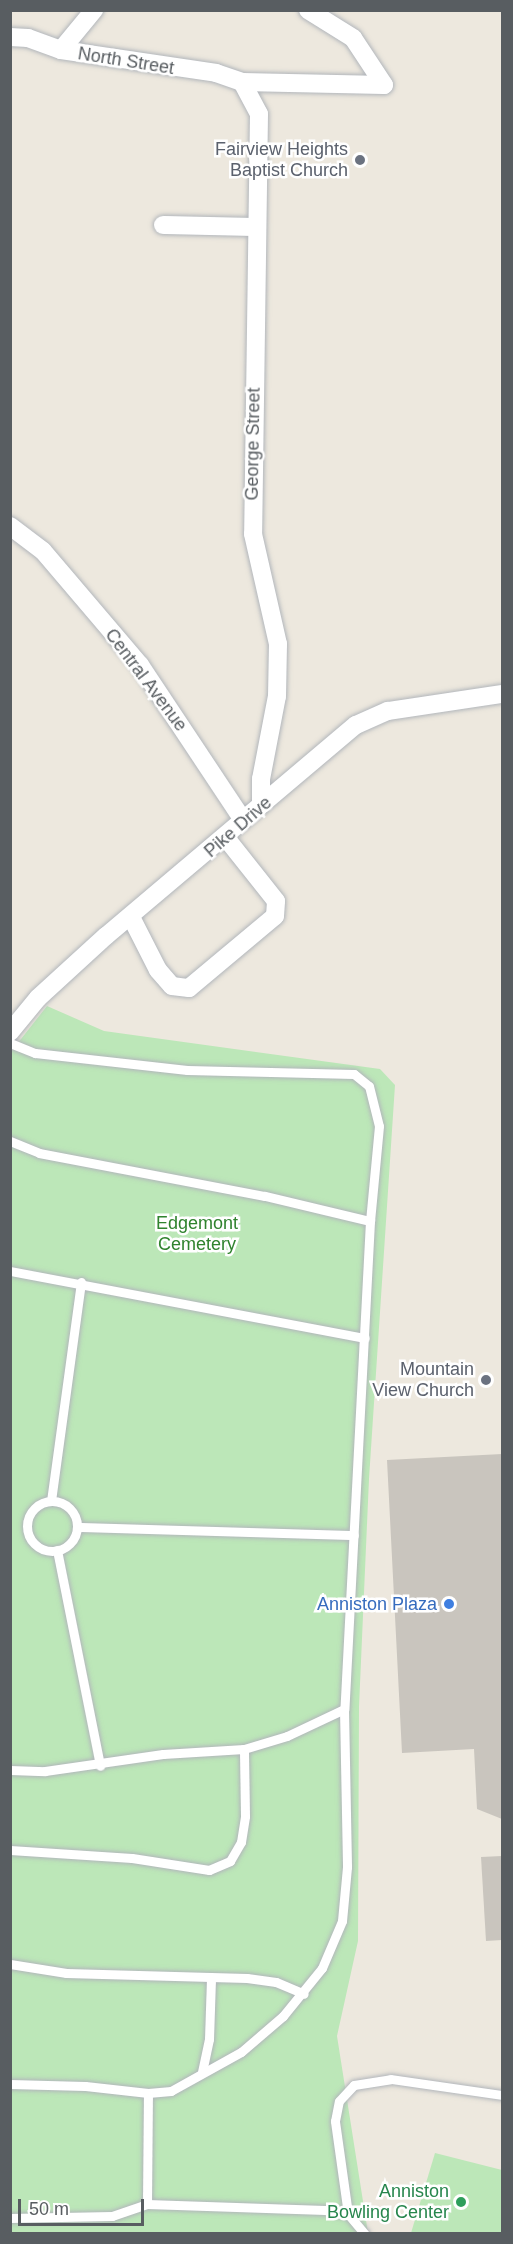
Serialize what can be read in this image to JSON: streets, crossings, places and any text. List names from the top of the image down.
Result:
{
  "streets": {
    "street": [
      "North Street",
      "George Street",
      "Central Avenue",
      "Pike Drive"
    ]
  },
  "crossings": [
    ["North Street", "George Street"],
    ["George Street", "Pike Drive"],
    ["Central Avenue", "Pike Drive"]
  ],
  "parks": ["Edgemont Cemetery"],
  "places": [
    "Fairview Heights Baptist Church",
    "Mountain View Church",
    "Anniston Plaza",
    "Anniston Bowling Center"
  ],
  "scale_bar": "50 m"
}
